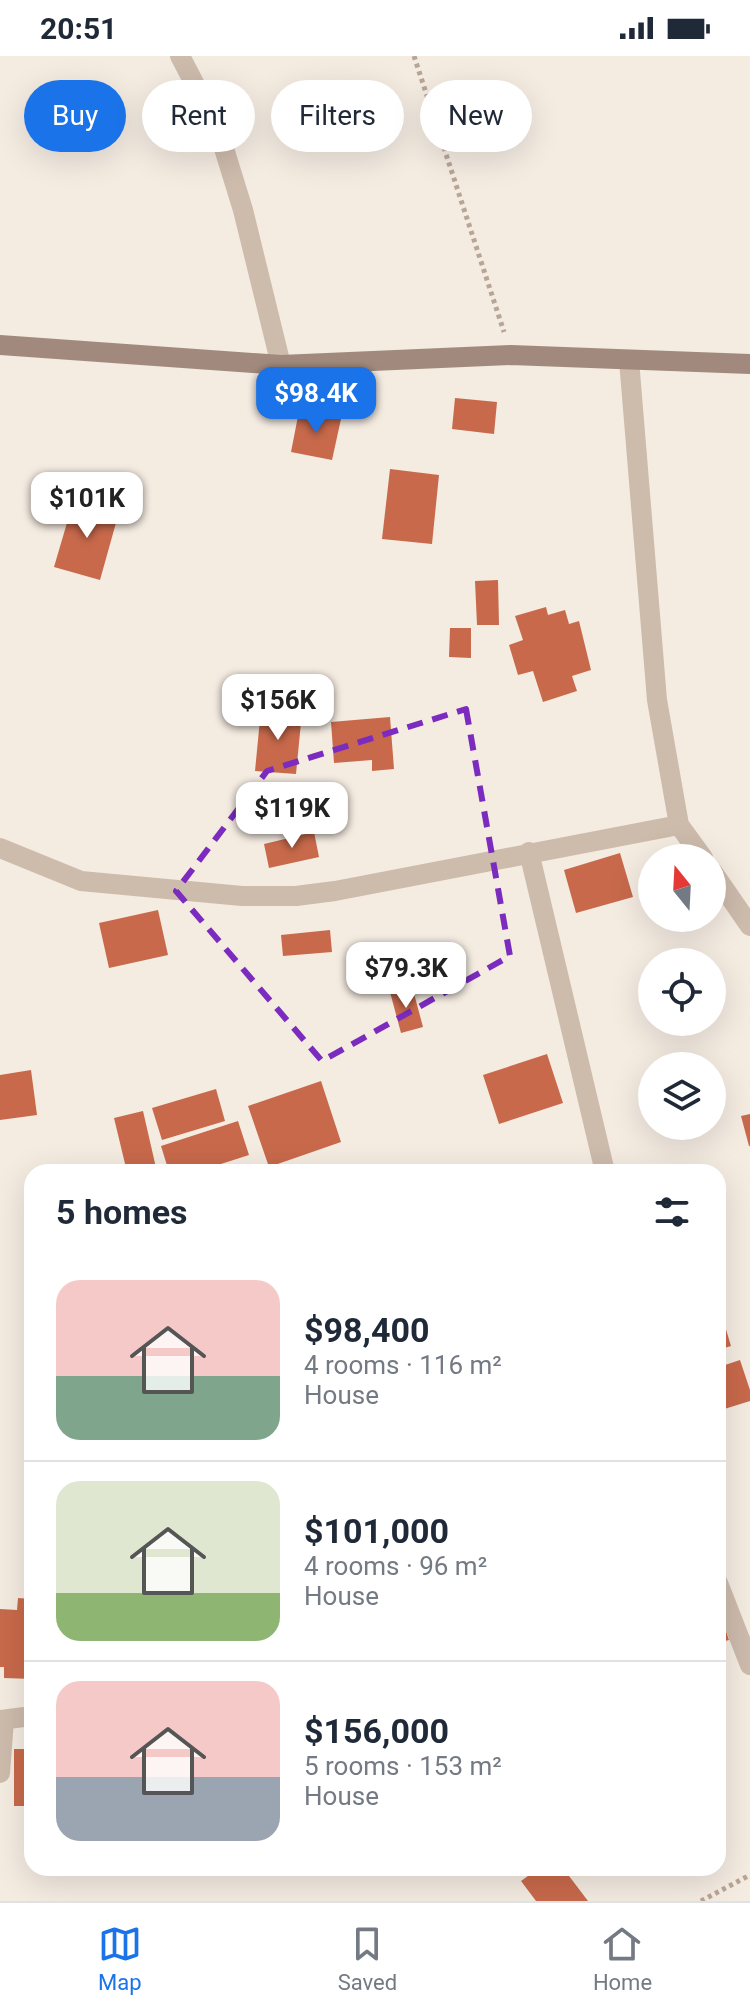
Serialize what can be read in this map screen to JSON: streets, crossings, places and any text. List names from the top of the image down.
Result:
{
  "north": "top",
  "page": {
    "status": "20:51",
    "chip": [
      "Buy",
      "Rent",
      "Filters",
      "New"
    ],
    "price": [
      "$98.4K",
      "$101K",
      "$156K",
      "$119K",
      "$79.3K"
    ],
    "heading": "5 homes",
    "list": [
      {
        "name": "$98,400",
        "note": "4 rooms · 116 m² · House"
      },
      {
        "name": "$101,000",
        "note": "4 rooms · 96 m² · House"
      },
      {
        "name": "$156,000",
        "note": "5 rooms · 153 m² · House"
      }
    ],
    "tabs": ["Map", "Saved", "Home"]
  }
}
